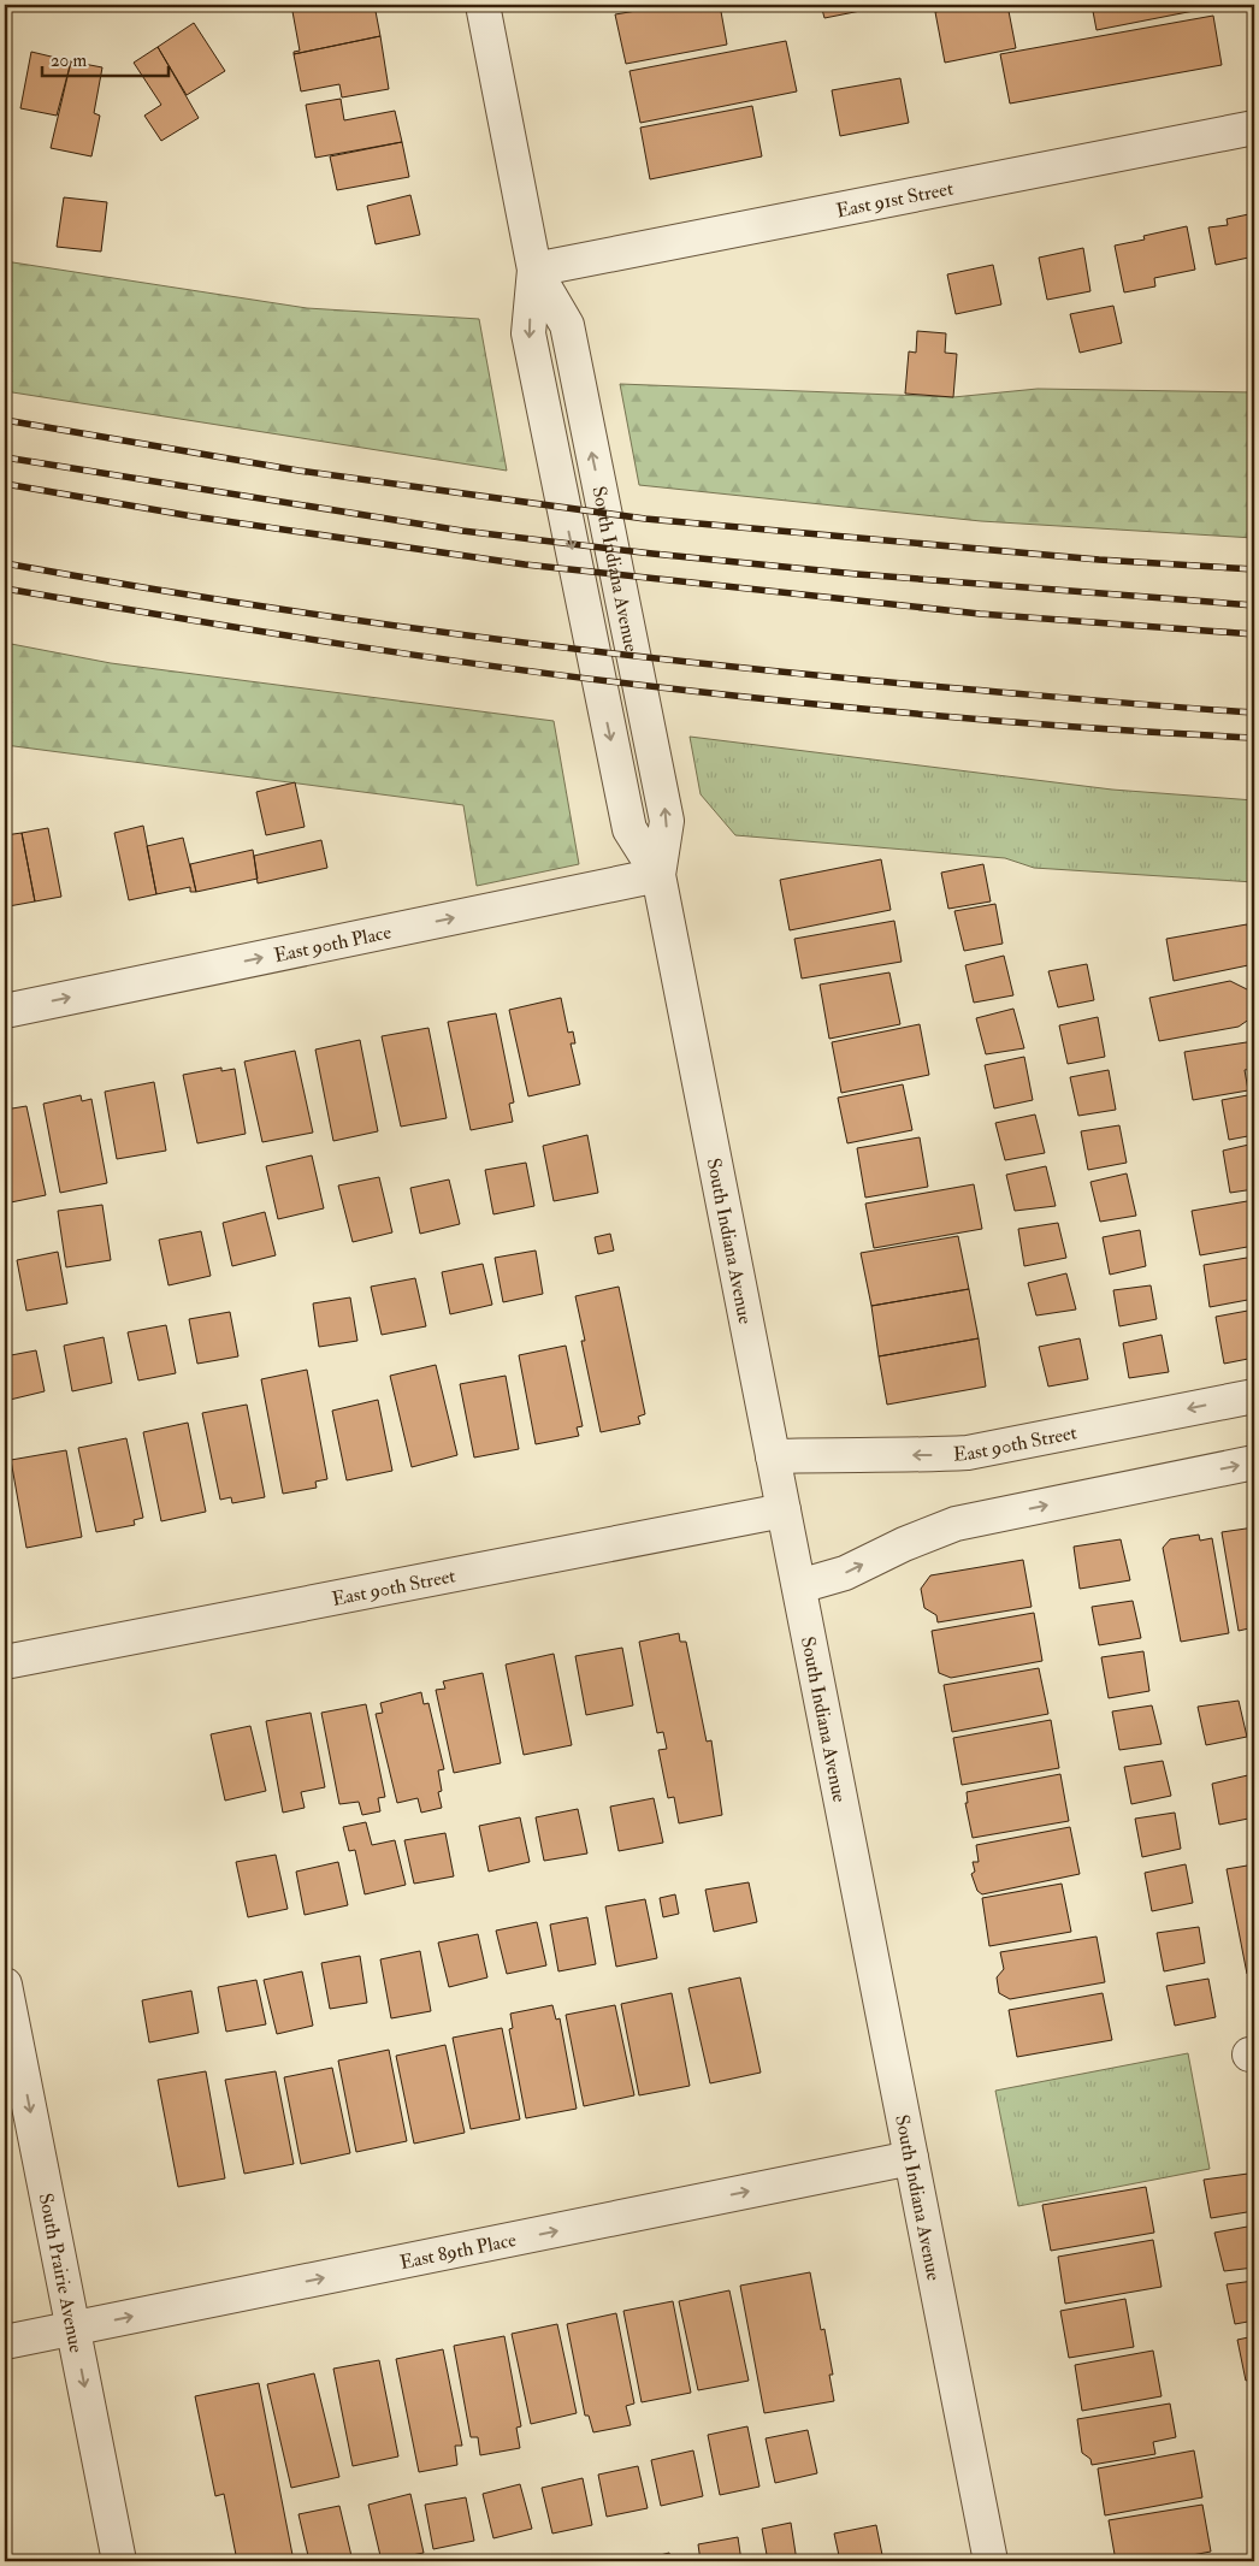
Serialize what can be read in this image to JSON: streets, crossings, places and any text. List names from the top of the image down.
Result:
{
  "streets": {
    "street": [
      "East 91st Street",
      "South Indiana Avenue",
      "East 90th Place",
      "East 90th Street",
      "East 89th Place",
      "South Prairie Avenue"
    ]
  },
  "crossings": [
    ["East 91st Street", "South Indiana Avenue"],
    ["South Indiana Avenue", "East 90th Place"],
    ["South Indiana Avenue", "East 90th Street"],
    ["South Indiana Avenue", "East 89th Place"],
    ["East 89th Place", "South Prairie Avenue"]
  ],
  "one_way": ["East 90th Place", "East 89th Place", "South Prairie Avenue"],
  "scale_bar": "20 m"
}
